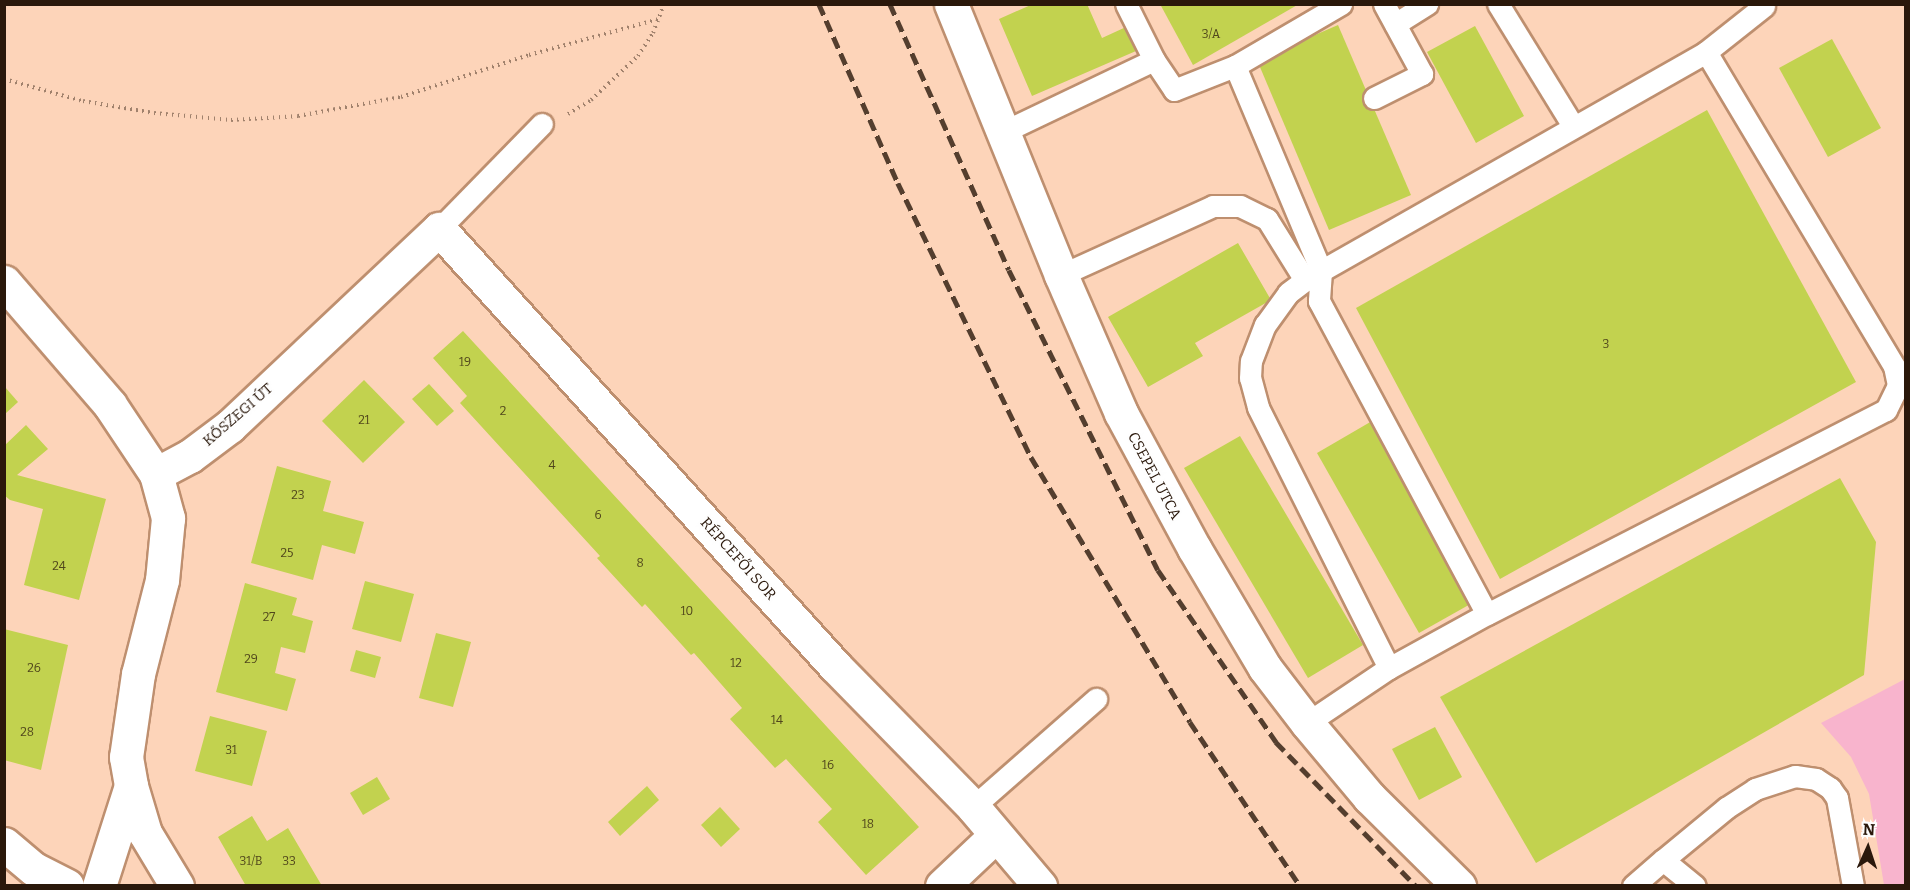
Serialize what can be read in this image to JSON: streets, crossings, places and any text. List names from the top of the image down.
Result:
{
  "streets": {
    "street": ["KŐSZEGI ÚT", "CSEPEL UTCA", "RÉPCEFŐI SOR"]
  },
  "crossings": [
    ["KŐSZEGI ÚT", "RÉPCEFŐI SOR"]
  ],
  "house_numbers": [
    "3/A",
    "3",
    "19",
    "2",
    "21",
    "4",
    "23",
    "6",
    "25",
    "8",
    "24",
    "10",
    "27",
    "29",
    "12",
    "26",
    "14",
    "28",
    "31",
    "16",
    "18",
    "31/B",
    "33"
  ],
  "north": "top"
}
